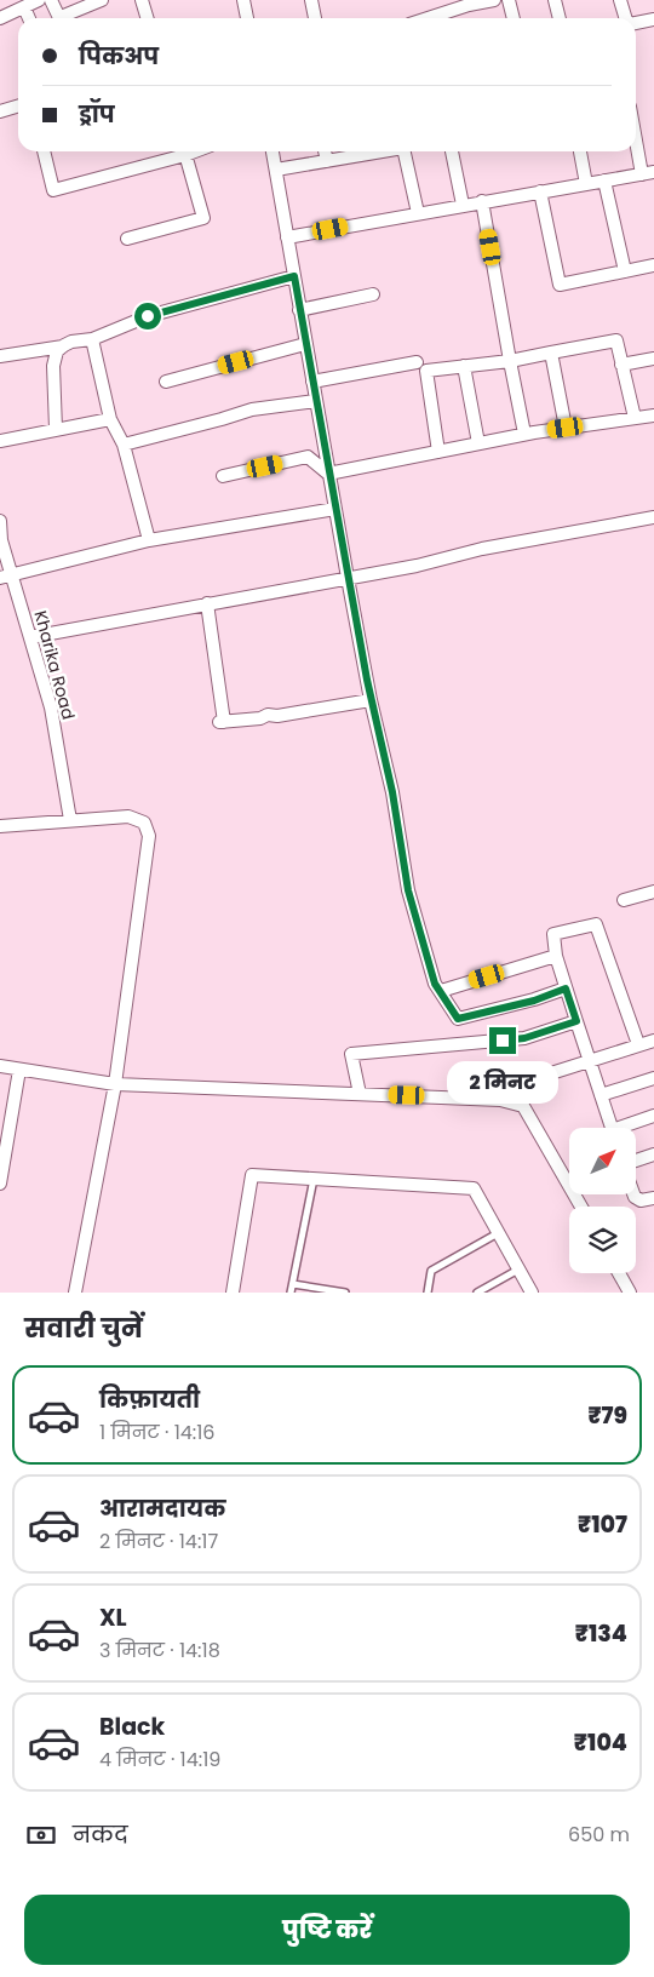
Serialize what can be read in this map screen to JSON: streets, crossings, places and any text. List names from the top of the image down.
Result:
{
  "streets": {
    "street": ["Kharika Road"]
  },
  "north": "top right",
  "page": {
    "banner": ["पिकअप", "ड्रॉप"],
    "bubble": "2 मिनट",
    "heading": "सवारी चुनें",
    "list": [
      {
        "name": "किफ़ायती",
        "note": "1 मिनट · 14:16",
        "value": "₹79"
      },
      {
        "name": "आरामदायक",
        "note": "2 मिनट · 14:17",
        "value": "₹107"
      },
      {
        "name": "XL",
        "note": "3 मिनट · 14:18",
        "value": "₹134"
      },
      {
        "name": "Black",
        "note": "4 मिनट · 14:19",
        "value": "₹104"
      }
    ],
    "pay": ["नकद", "650 m"],
    "buttons": "पुष्टि करें"
  }
}
